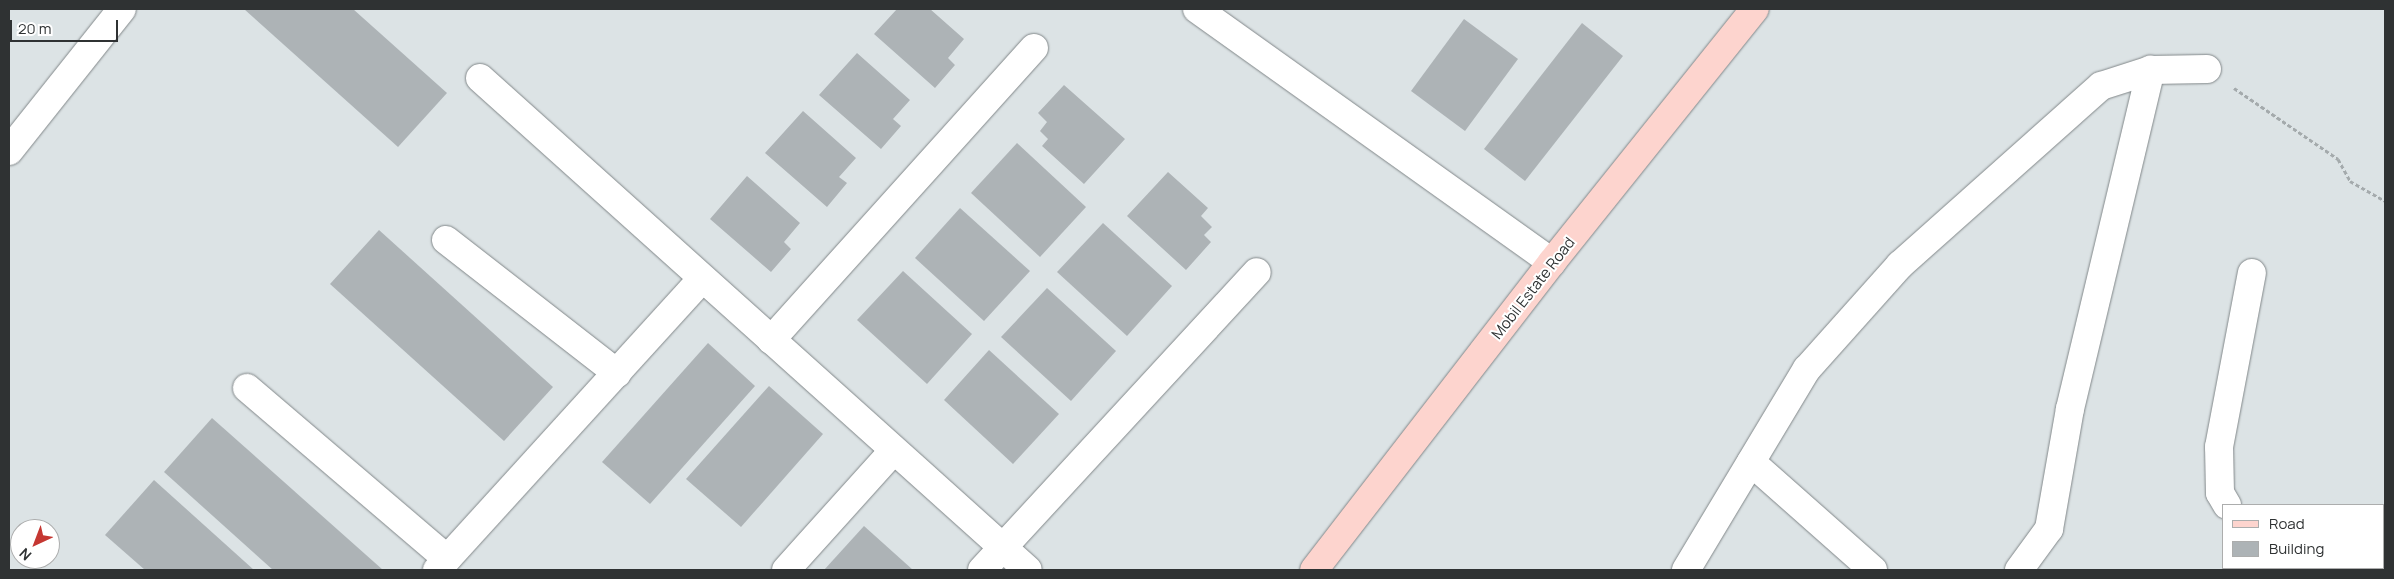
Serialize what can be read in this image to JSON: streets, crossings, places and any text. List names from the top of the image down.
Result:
{
  "streets": {
    "main road": ["Mobil Estate Road"]
  },
  "legend": ["Road", "Building"],
  "scale_bar": "20 m",
  "north": "bottom left"
}
